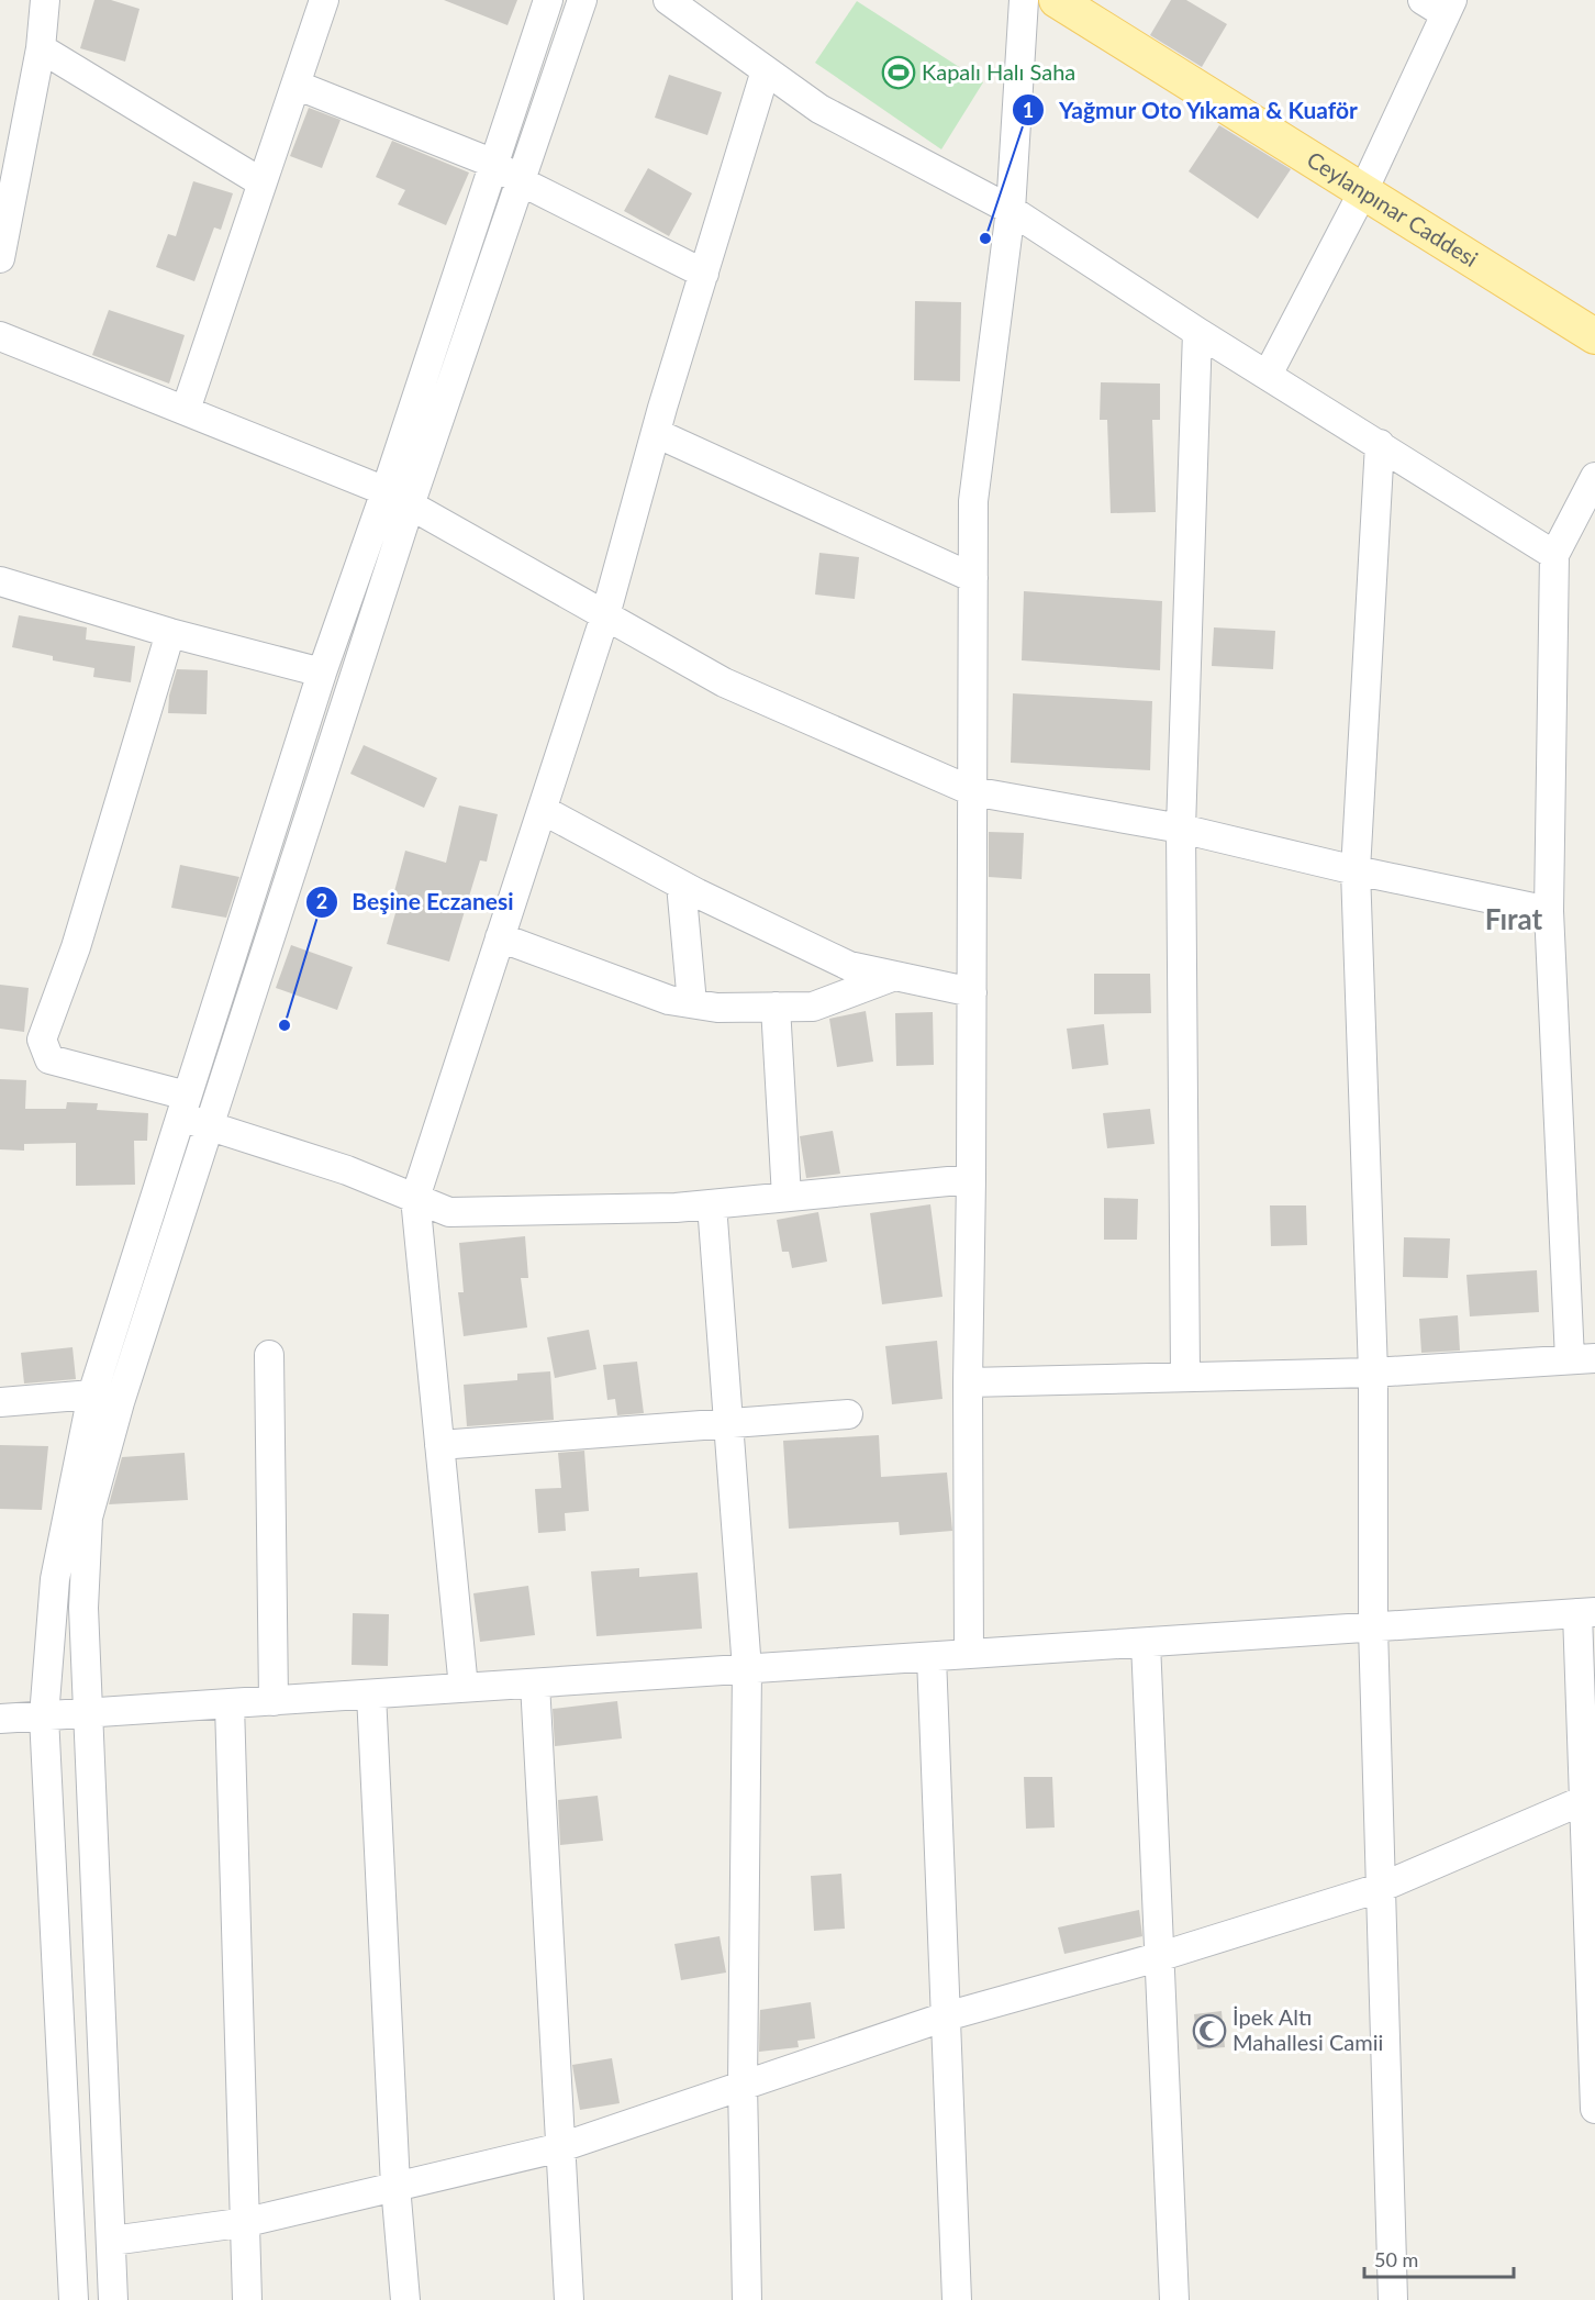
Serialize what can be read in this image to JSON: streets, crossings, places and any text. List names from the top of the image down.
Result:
{
  "streets": {
    "main road": ["Ceylanpınar Caddesi"]
  },
  "districts": ["Fırat"],
  "places": {
    "sports": ["Kapalı Halı Saha"],
    "other": ["Yağmur Oto Yıkama & Kuaför", "Beşine Eczanesi"],
    "mosque": ["İpek Altı Mahallesi Camii"]
  },
  "scale_bar": "50 m"
}
